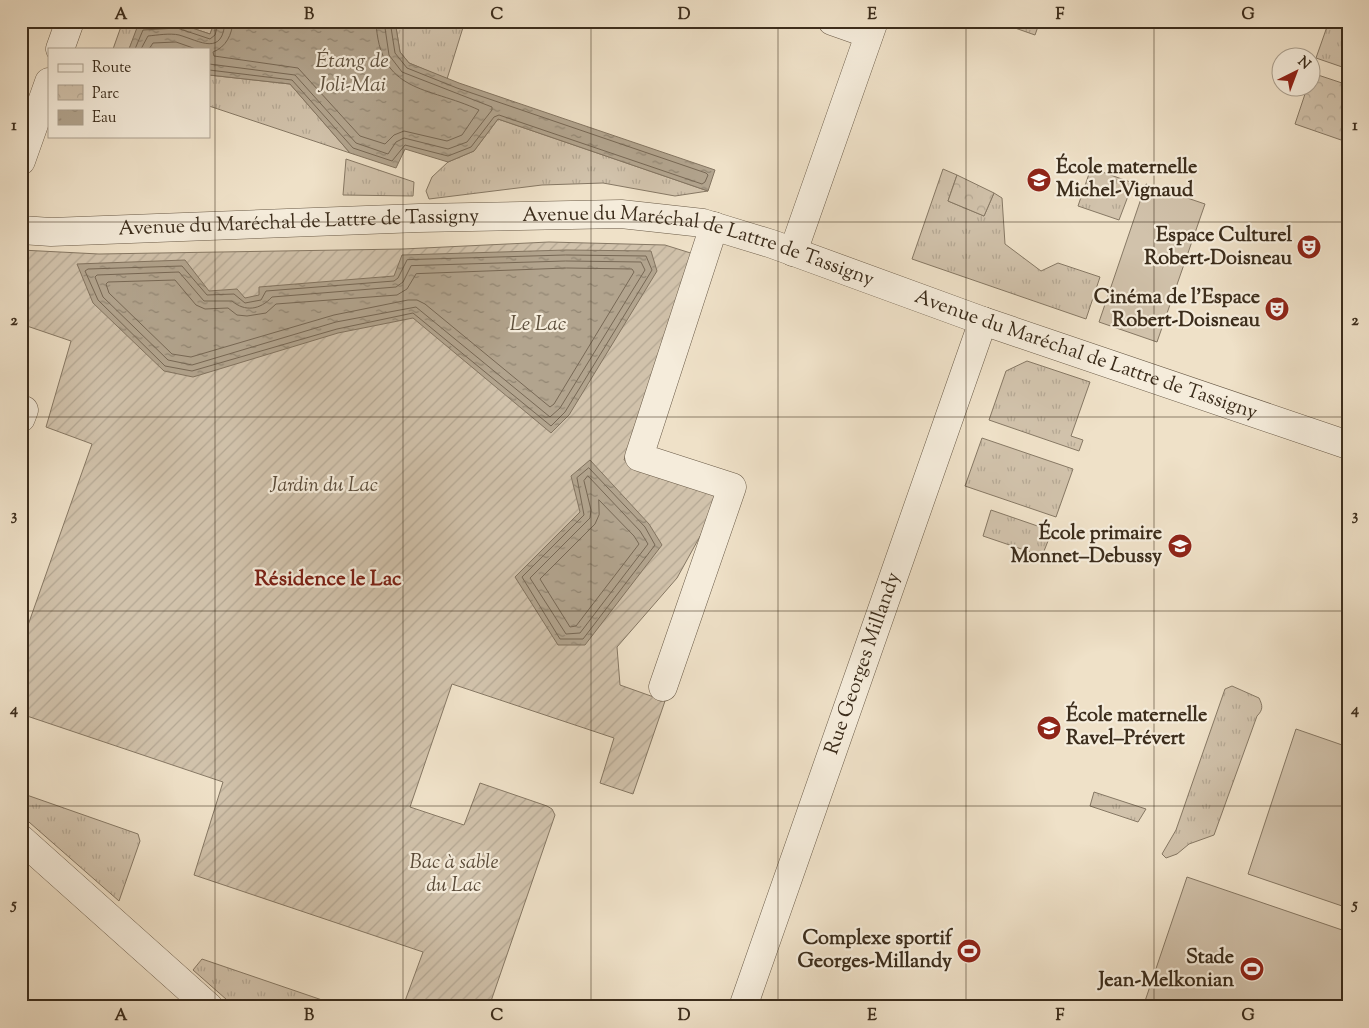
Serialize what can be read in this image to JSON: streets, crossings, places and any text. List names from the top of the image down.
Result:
{
  "streets": {
    "street": ["Avenue du Maréchal de Lattre de Tassigny", "Rue Georges Millandy"]
  },
  "crossings": [
    ["Avenue du Maréchal de Lattre de Tassigny", "Rue Georges Millandy"]
  ],
  "districts": ["Résidence le Lac"],
  "water": ["Étang de Joli-Mai", "Le Lac"],
  "parks": ["Jardin du Lac", "Bac à sable du Lac"],
  "places": {
    "school or university": ["École maternelle Michel-Vignaud", "École primaire Monnet–Debussy", "École maternelle Ravel–Prévert"],
    "theatre": ["Espace Culturel Robert-Doisneau", "Cinéma de l'Espace Robert-Doisneau"],
    "sports": ["Complexe sportif Georges-Millandy", "Stade Jean-Melkonian"]
  },
  "legend": ["Route", "Parc", "Eau"],
  "north": "top right",
  "grid": {
    "columns": [
      "A",
      "B",
      "C",
      "D",
      "E",
      "F",
      "G"
    ],
    "rows": [
      "1",
      "2",
      "3",
      "4",
      "5"
    ]
  }
}
